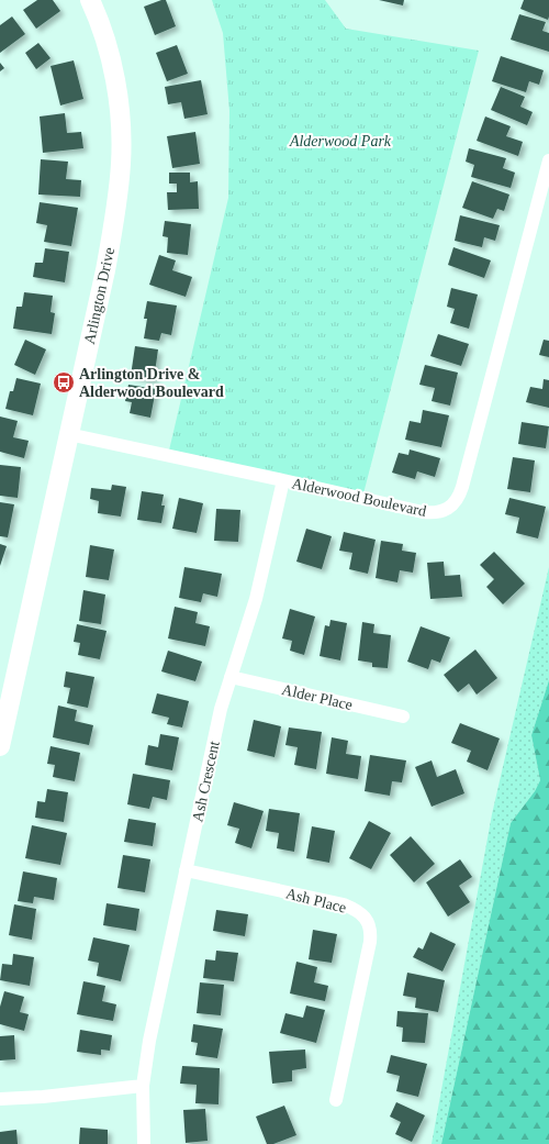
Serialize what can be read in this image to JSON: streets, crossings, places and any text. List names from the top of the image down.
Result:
{
  "streets": {
    "street": [
      "Arlington Drive",
      "Alderwood Boulevard",
      "Alder Place",
      "Ash Crescent",
      "Ash Place"
    ]
  },
  "crossings": [
    ["Arlington Drive", "Alderwood Boulevard"],
    ["Alderwood Boulevard", "Ash Crescent"],
    ["Alder Place", "Ash Crescent"],
    ["Ash Crescent", "Ash Place"]
  ],
  "parks": ["Alderwood Park"],
  "places": {
    "bus stop": ["Arlington Drive & Alderwood Boulevard"]
  }
}
